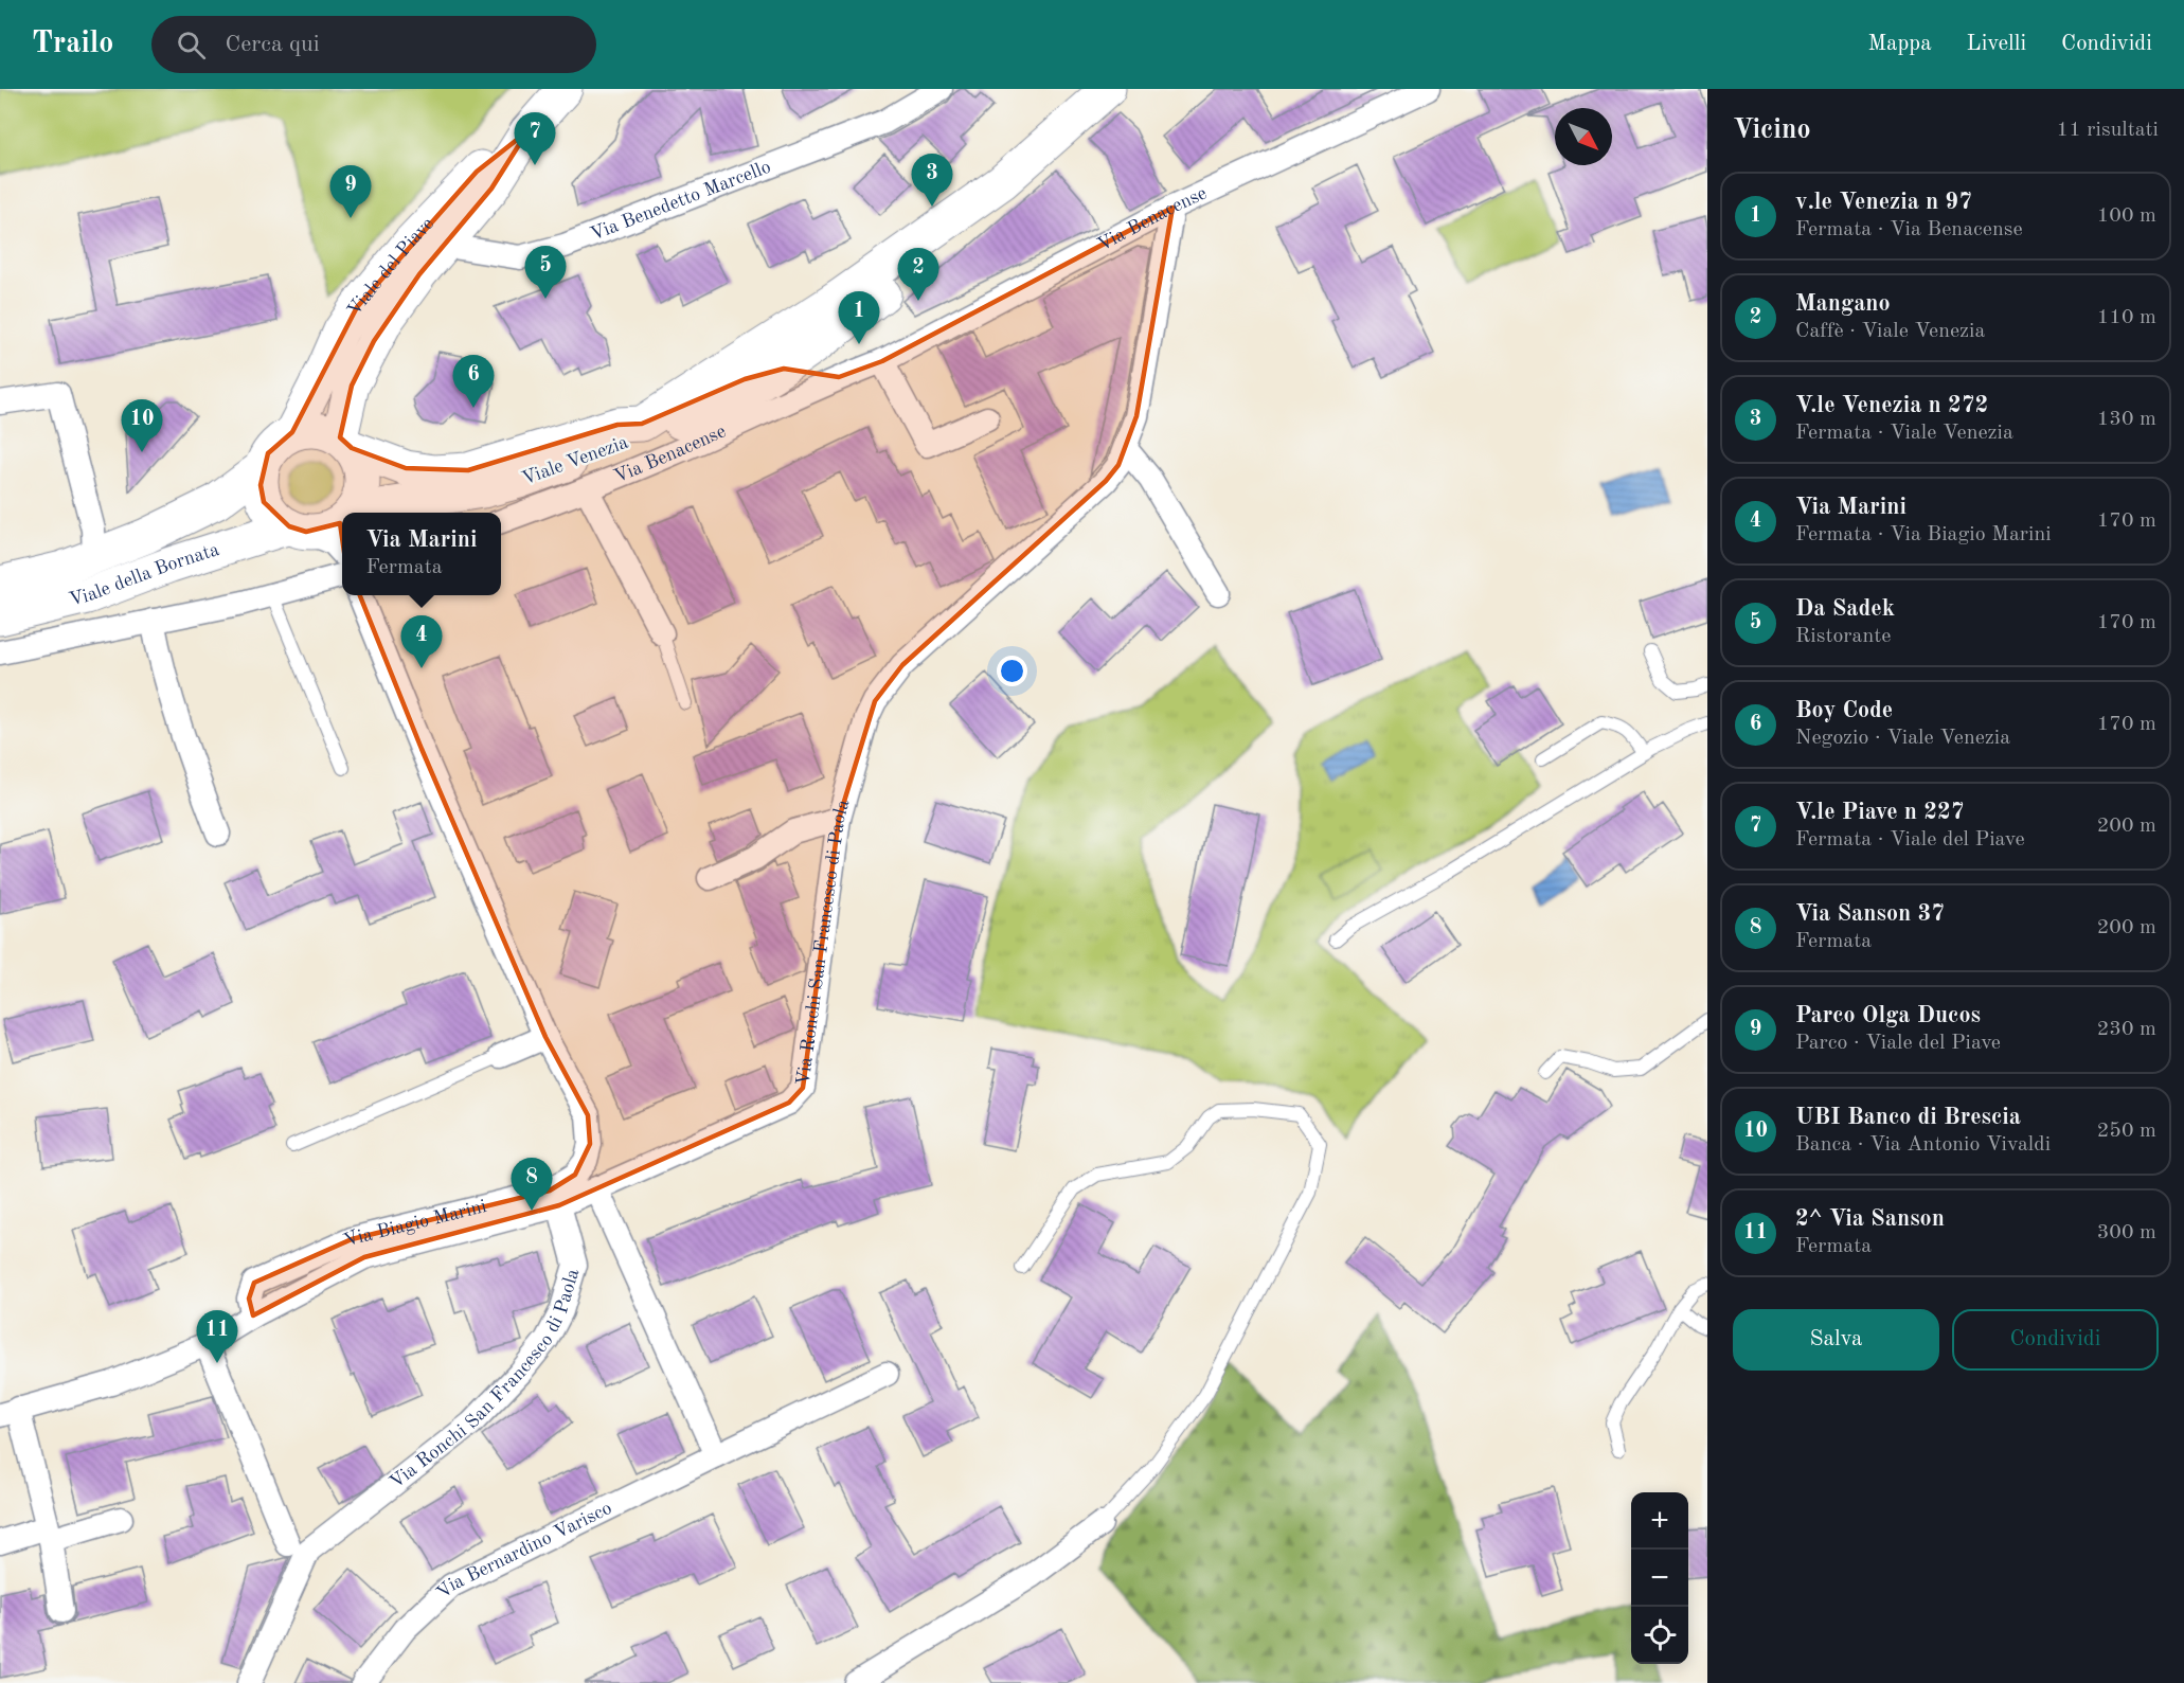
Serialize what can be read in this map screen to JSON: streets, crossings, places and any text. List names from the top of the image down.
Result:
{
  "streets": {
    "main road": ["Viale del Piave", "Viale Venezia", "Viale della Bornata"],
    "street": [
      "Via Benedetto Marcello",
      "Via Benacense",
      "Via Ronchi San Francesco di Paola",
      "Via Biagio Marini",
      "Via Bernardino Varisco"
    ]
  },
  "crossings": [
    ["Via Benedetto Marcello", "Viale del Piave"],
    ["Via Benacense", "Viale Venezia"],
    ["Via Benacense", "Via Ronchi San Francesco di Paola"],
    ["Viale del Piave", "Viale Venezia"]
  ],
  "north": "bottom right",
  "page": {
    "header": "Trailo",
    "search": "Cerca qui",
    "nav": ["Mappa", "Livelli", "Condividi"],
    "heading": ["Vicino", "11 risultati"],
    "pins": [
      "7",
      "3",
      "9",
      "5",
      "2",
      "1",
      "6",
      "10",
      "4",
      "8",
      "11"
    ],
    "list": [
      {
        "mark": "1",
        "name": "v.le Venezia n 97",
        "note": "Fermata · Via Benacense",
        "value": "100 m"
      },
      {
        "mark": "2",
        "name": "Mangano",
        "note": "Caffè · Viale Venezia",
        "value": "110 m"
      },
      {
        "mark": "3",
        "name": "V.le Venezia n 272",
        "note": "Fermata · Viale Venezia",
        "value": "130 m"
      },
      {
        "mark": "4",
        "name": "Via Marini",
        "note": "Fermata · Via Biagio Marini",
        "value": "170 m"
      },
      {
        "mark": "5",
        "name": "Da Sadek",
        "note": "Ristorante",
        "value": "170 m"
      },
      {
        "mark": "6",
        "name": "Boy Code",
        "note": "Negozio · Viale Venezia",
        "value": "170 m"
      },
      {
        "mark": "7",
        "name": "V.le Piave n 227",
        "note": "Fermata · Viale del Piave",
        "value": "200 m"
      },
      {
        "mark": "8",
        "name": "Via Sanson 37",
        "note": "Fermata",
        "value": "200 m"
      },
      {
        "mark": "9",
        "name": "Parco Olga Ducos",
        "note": "Parco · Viale del Piave",
        "value": "230 m"
      },
      {
        "mark": "10",
        "name": "UBI Banco di Brescia",
        "note": "Banca · Via Antonio Vivaldi",
        "value": "250 m"
      },
      {
        "mark": "11",
        "name": "2^ Via Sanson",
        "note": "Fermata",
        "value": "300 m"
      }
    ],
    "popup": ["Via Marini", "Fermata"],
    "buttons": ["Salva", "Condividi"],
    "map_buttons": ["+", "−"]
  }
}
